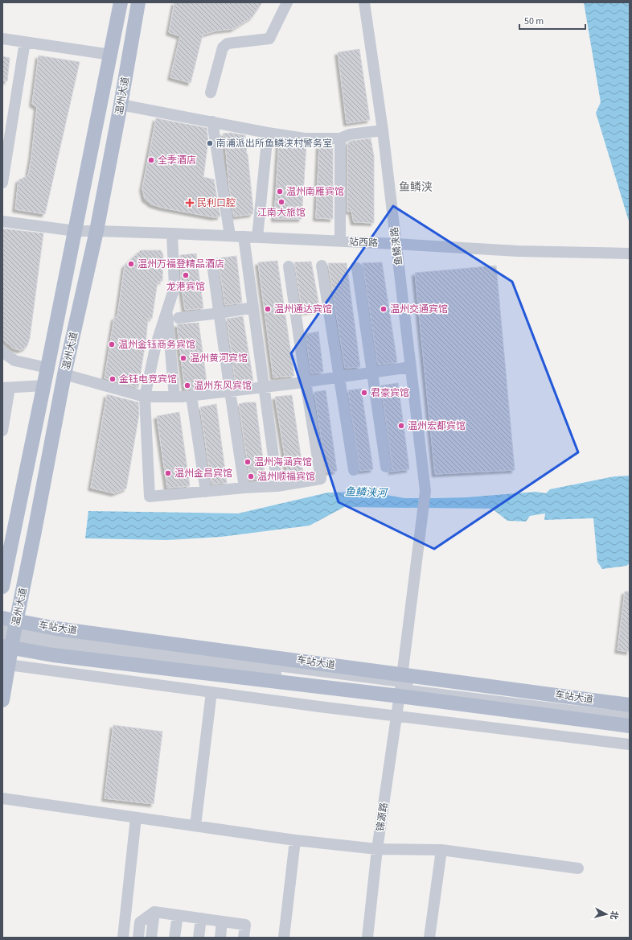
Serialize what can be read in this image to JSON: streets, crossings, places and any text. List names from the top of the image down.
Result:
{
  "streets": {
    "main road": ["温州大道", "车站大道"],
    "street": ["站西路", "鱼鳞浃路", "锦源路"]
  },
  "crossings": [
    ["温州大道", "站西路"],
    ["温州大道", "车站大道"],
    ["站西路", "鱼鳞浃路"],
    ["鱼鳞浃路", "锦源路"],
    ["车站大道", "锦源路"]
  ],
  "districts": ["鱼鳞浃"],
  "water": ["鱼鳞浃河"],
  "places": {
    "other": [
      "南浦派出所鱼鳞浃村警务室",
      "全季酒店",
      "温州南雁宾馆",
      "江南大旅馆",
      "温州万福登精品酒店",
      "龙港宾馆",
      "温州通达宾馆",
      "温州交通宾馆",
      "温州金钰商务宾馆",
      "温州黄河宾馆",
      "金钰电竞宾馆",
      "温州东风宾馆",
      "君豪宾馆",
      "温州宏都宾馆",
      "温州海涵宾馆",
      "温州金昌宾馆",
      "温州顺福宾馆"
    ],
    "health": ["民利口腔"]
  },
  "scale_bar": "50 m",
  "north": "right"
}
